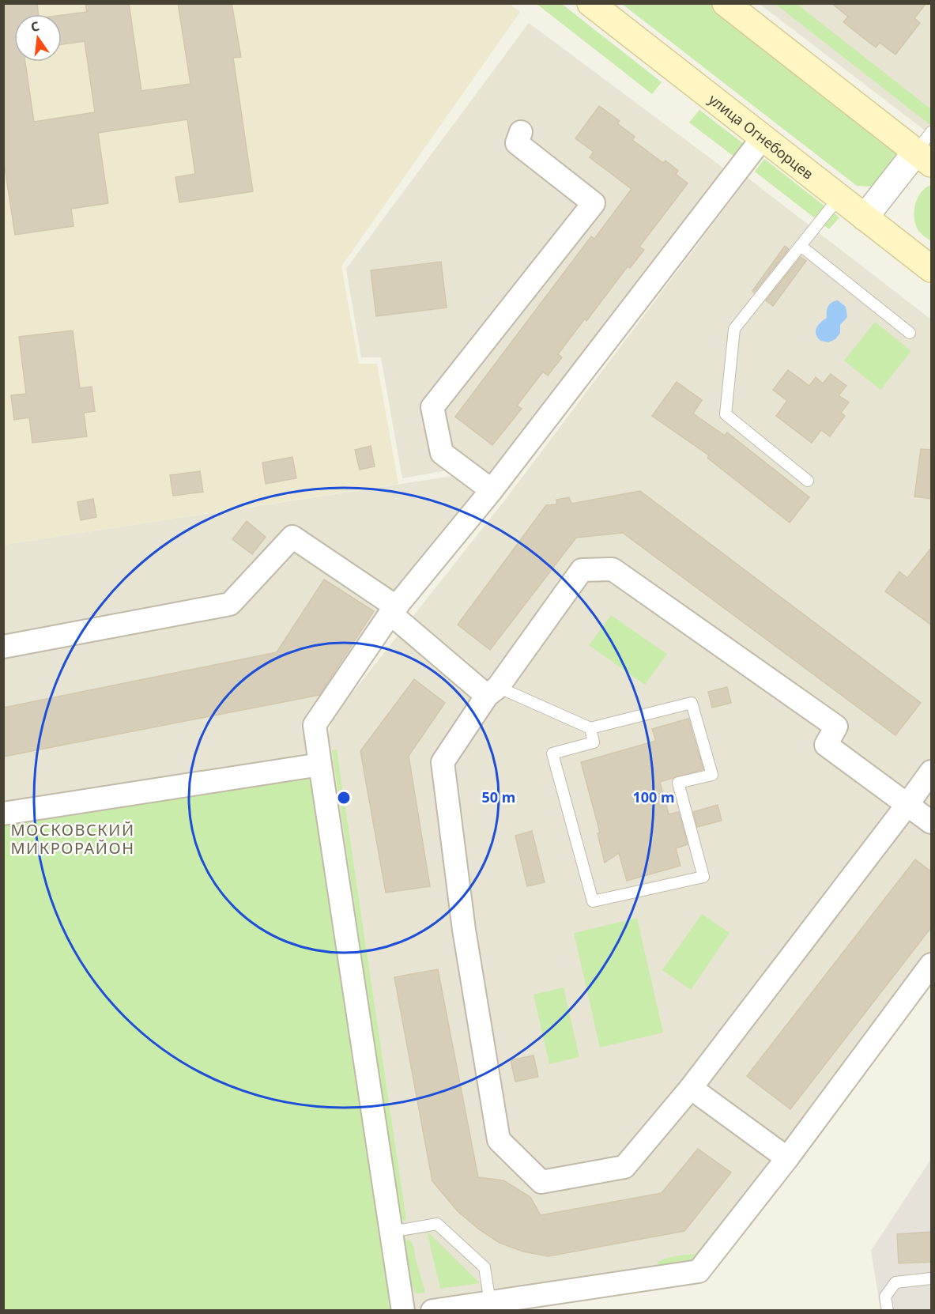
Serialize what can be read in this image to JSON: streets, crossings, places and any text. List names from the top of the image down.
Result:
{
  "streets": {
    "main road": ["улица Огнеборцев"]
  },
  "districts": ["МОСКОВСКИЙ МИКРОРАЙОН"],
  "north": "top",
  "rings": ["50 m", "100 m"]
}
